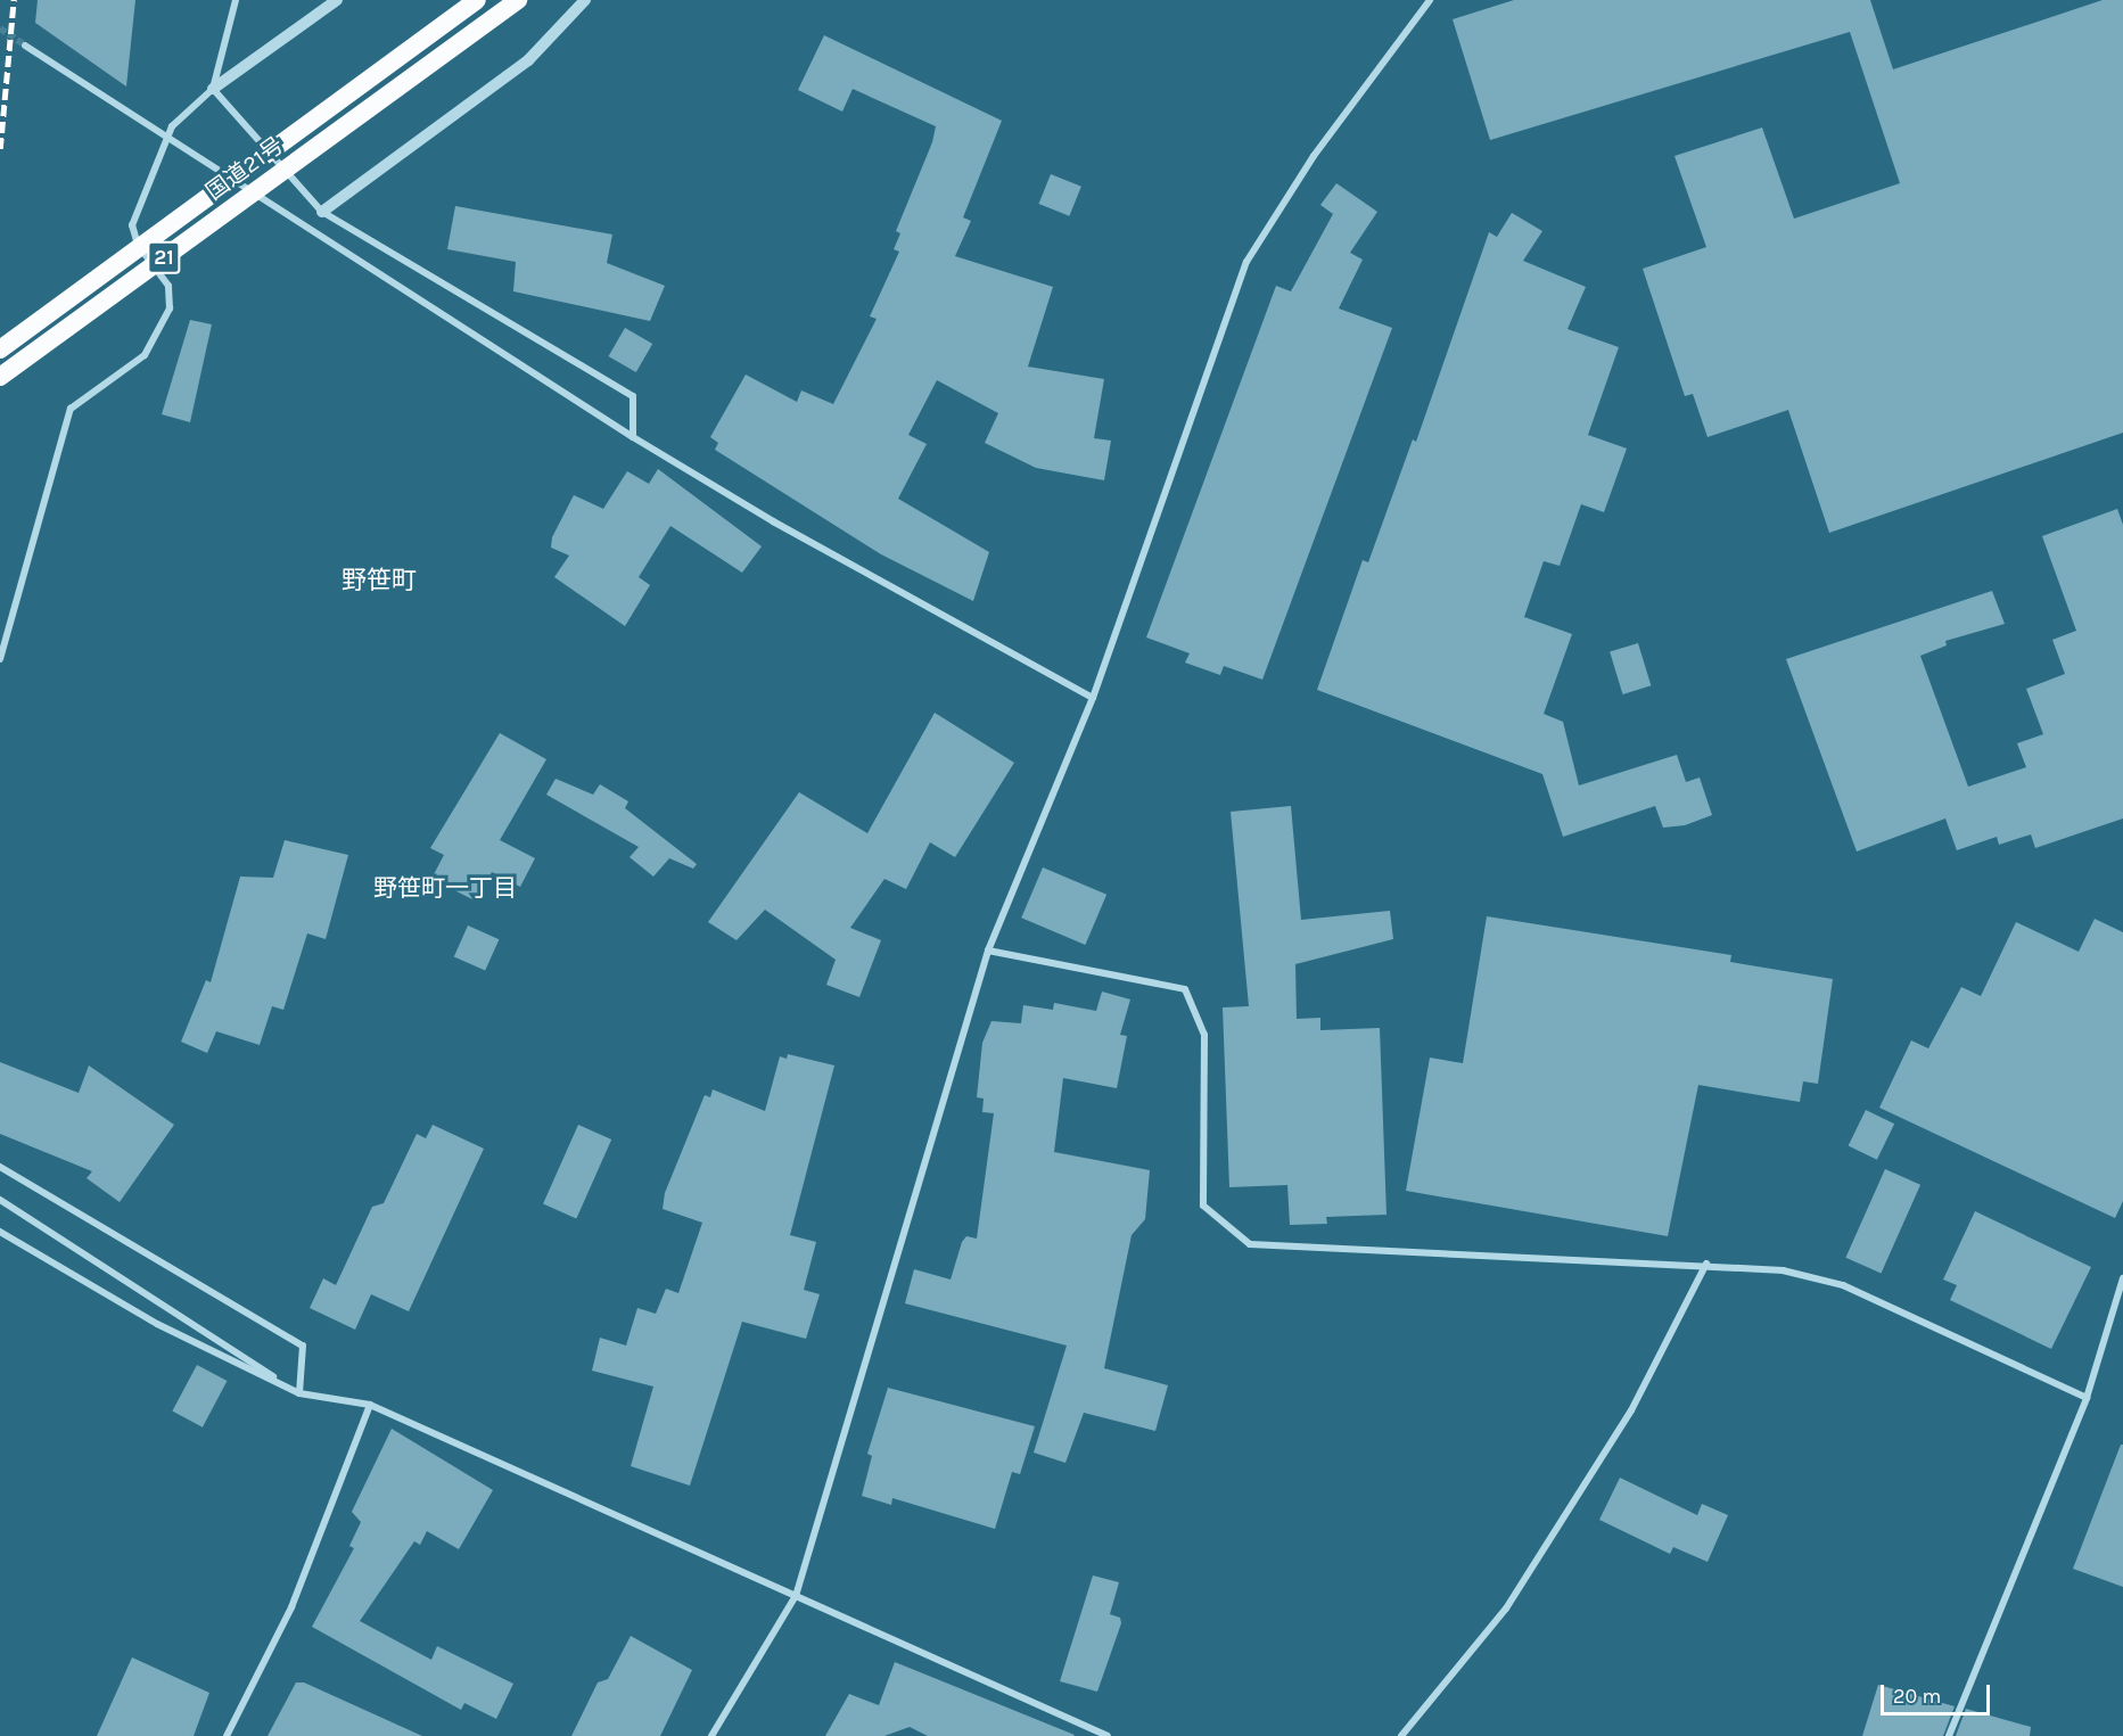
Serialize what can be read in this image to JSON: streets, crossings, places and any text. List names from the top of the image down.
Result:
{
  "streets": {
    "highway": ["国道21号", "21"]
  },
  "districts": ["野笹町", "野笹町一丁目"],
  "scale_bar": "20 m"
}
